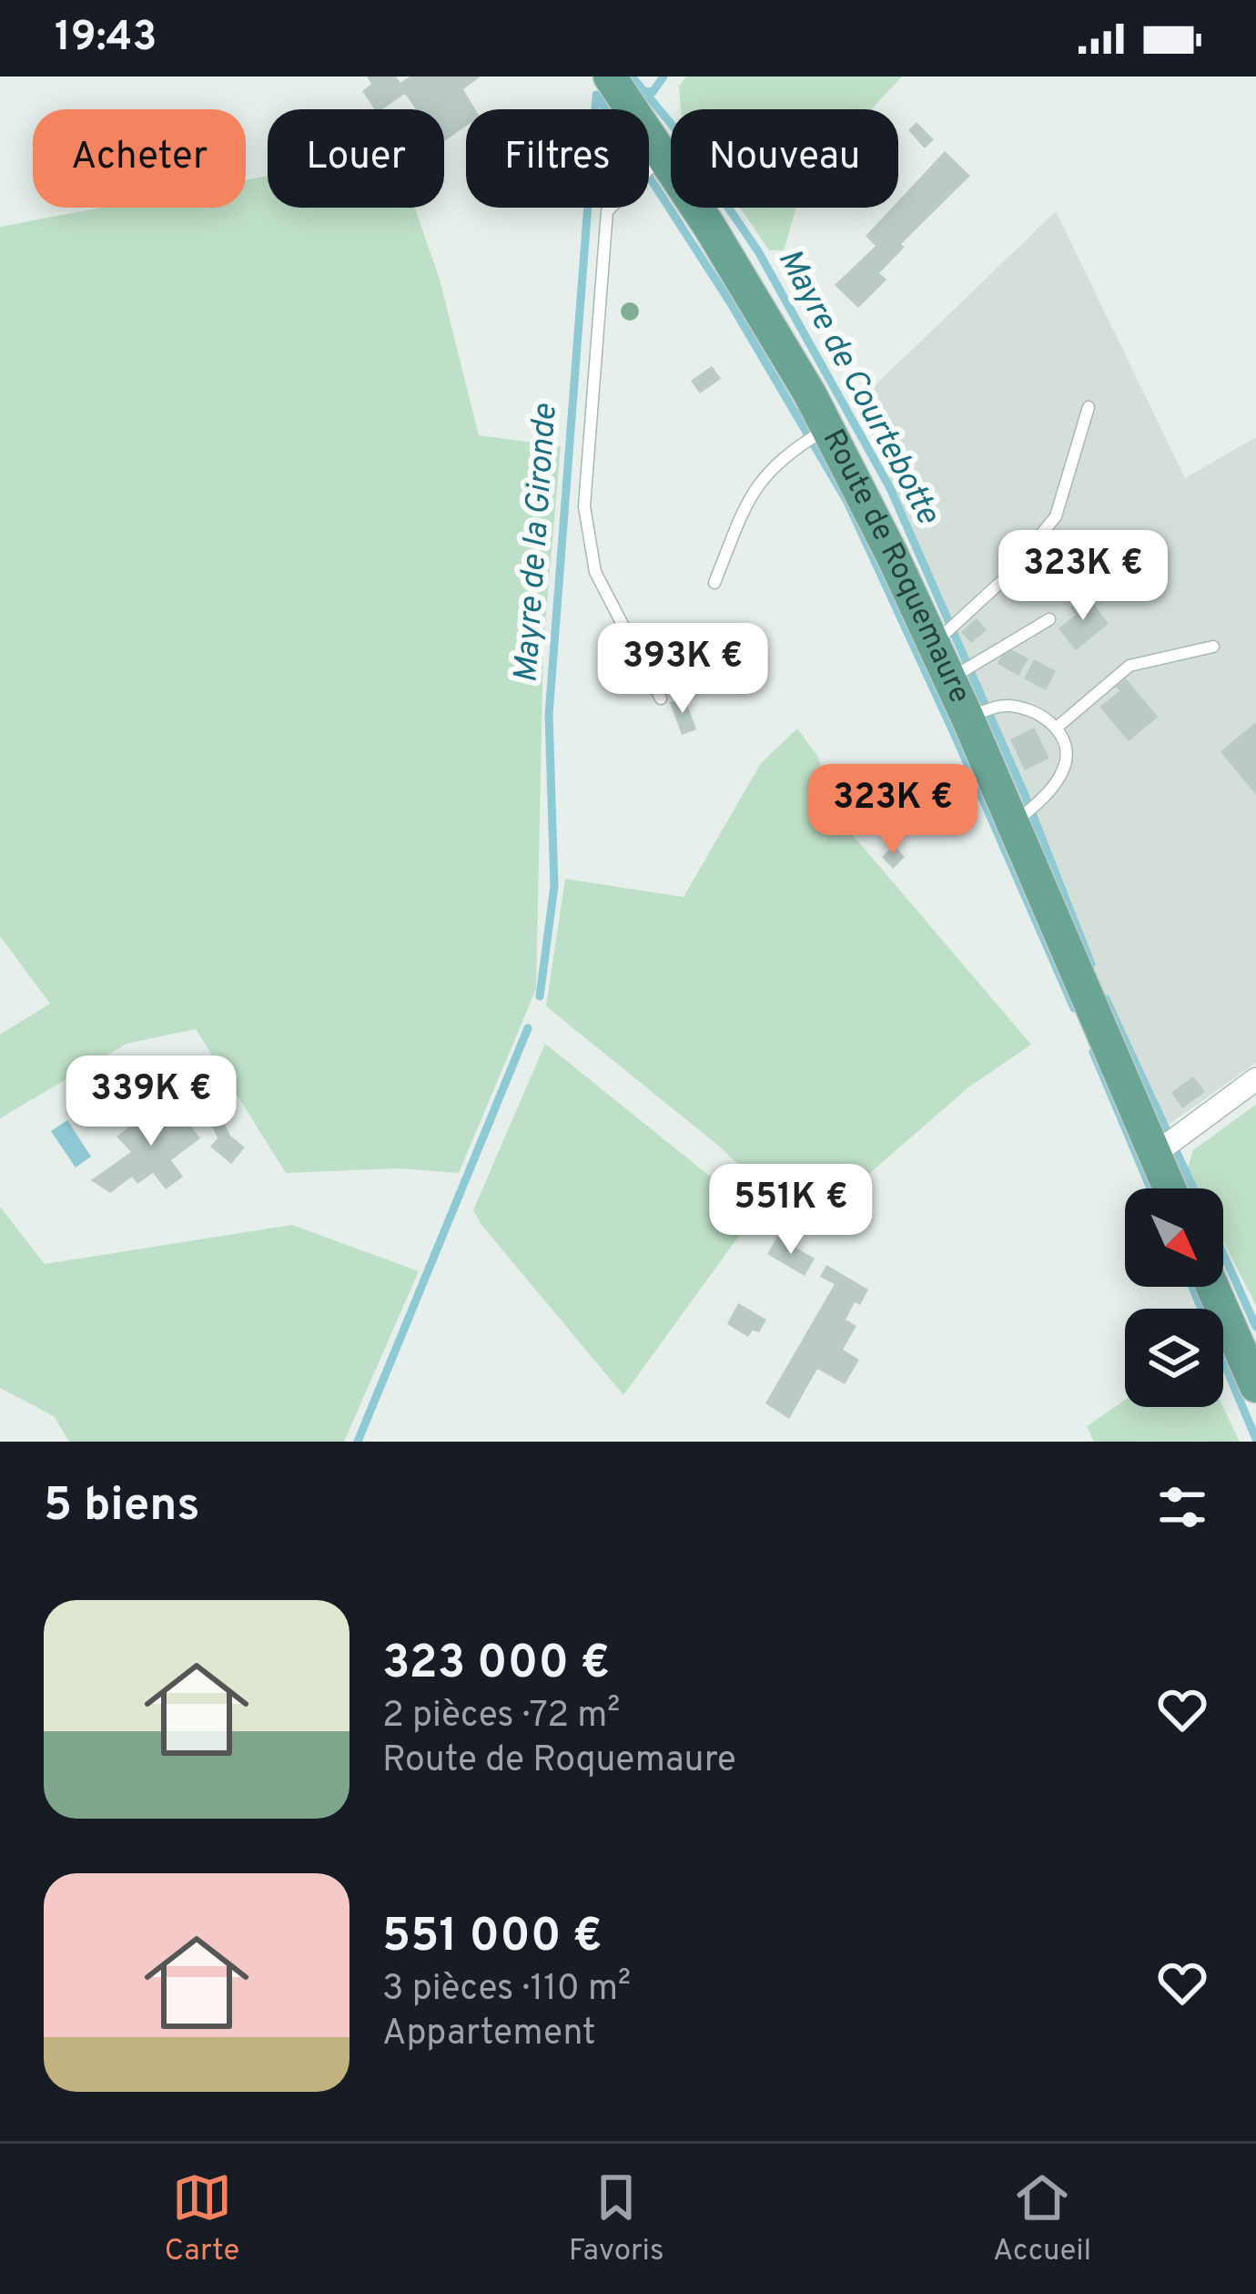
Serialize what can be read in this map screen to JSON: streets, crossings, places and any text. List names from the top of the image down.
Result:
{
  "streets": {
    "main road": ["Route de Roquemaure"]
  },
  "water": ["Mayre de Courtebotte", "Mayre de la Gironde"],
  "north": "bottom right",
  "page": {
    "status": "19:43",
    "chip": [
      "Acheter",
      "Louer",
      "Filtres",
      "Nouveau"
    ],
    "price": [
      "323K €",
      "393K €",
      "323K €",
      "339K €",
      "551K €"
    ],
    "heading": "5 biens",
    "list": [
      {
        "name": "323 000 €",
        "note": "2 pièces · 72 m² · Route de Roquemaure"
      },
      {
        "name": "551 000 €",
        "note": "3 pièces · 110 m² · Appartement"
      }
    ],
    "tabs": ["Carte", "Favoris", "Accueil"]
  }
}
